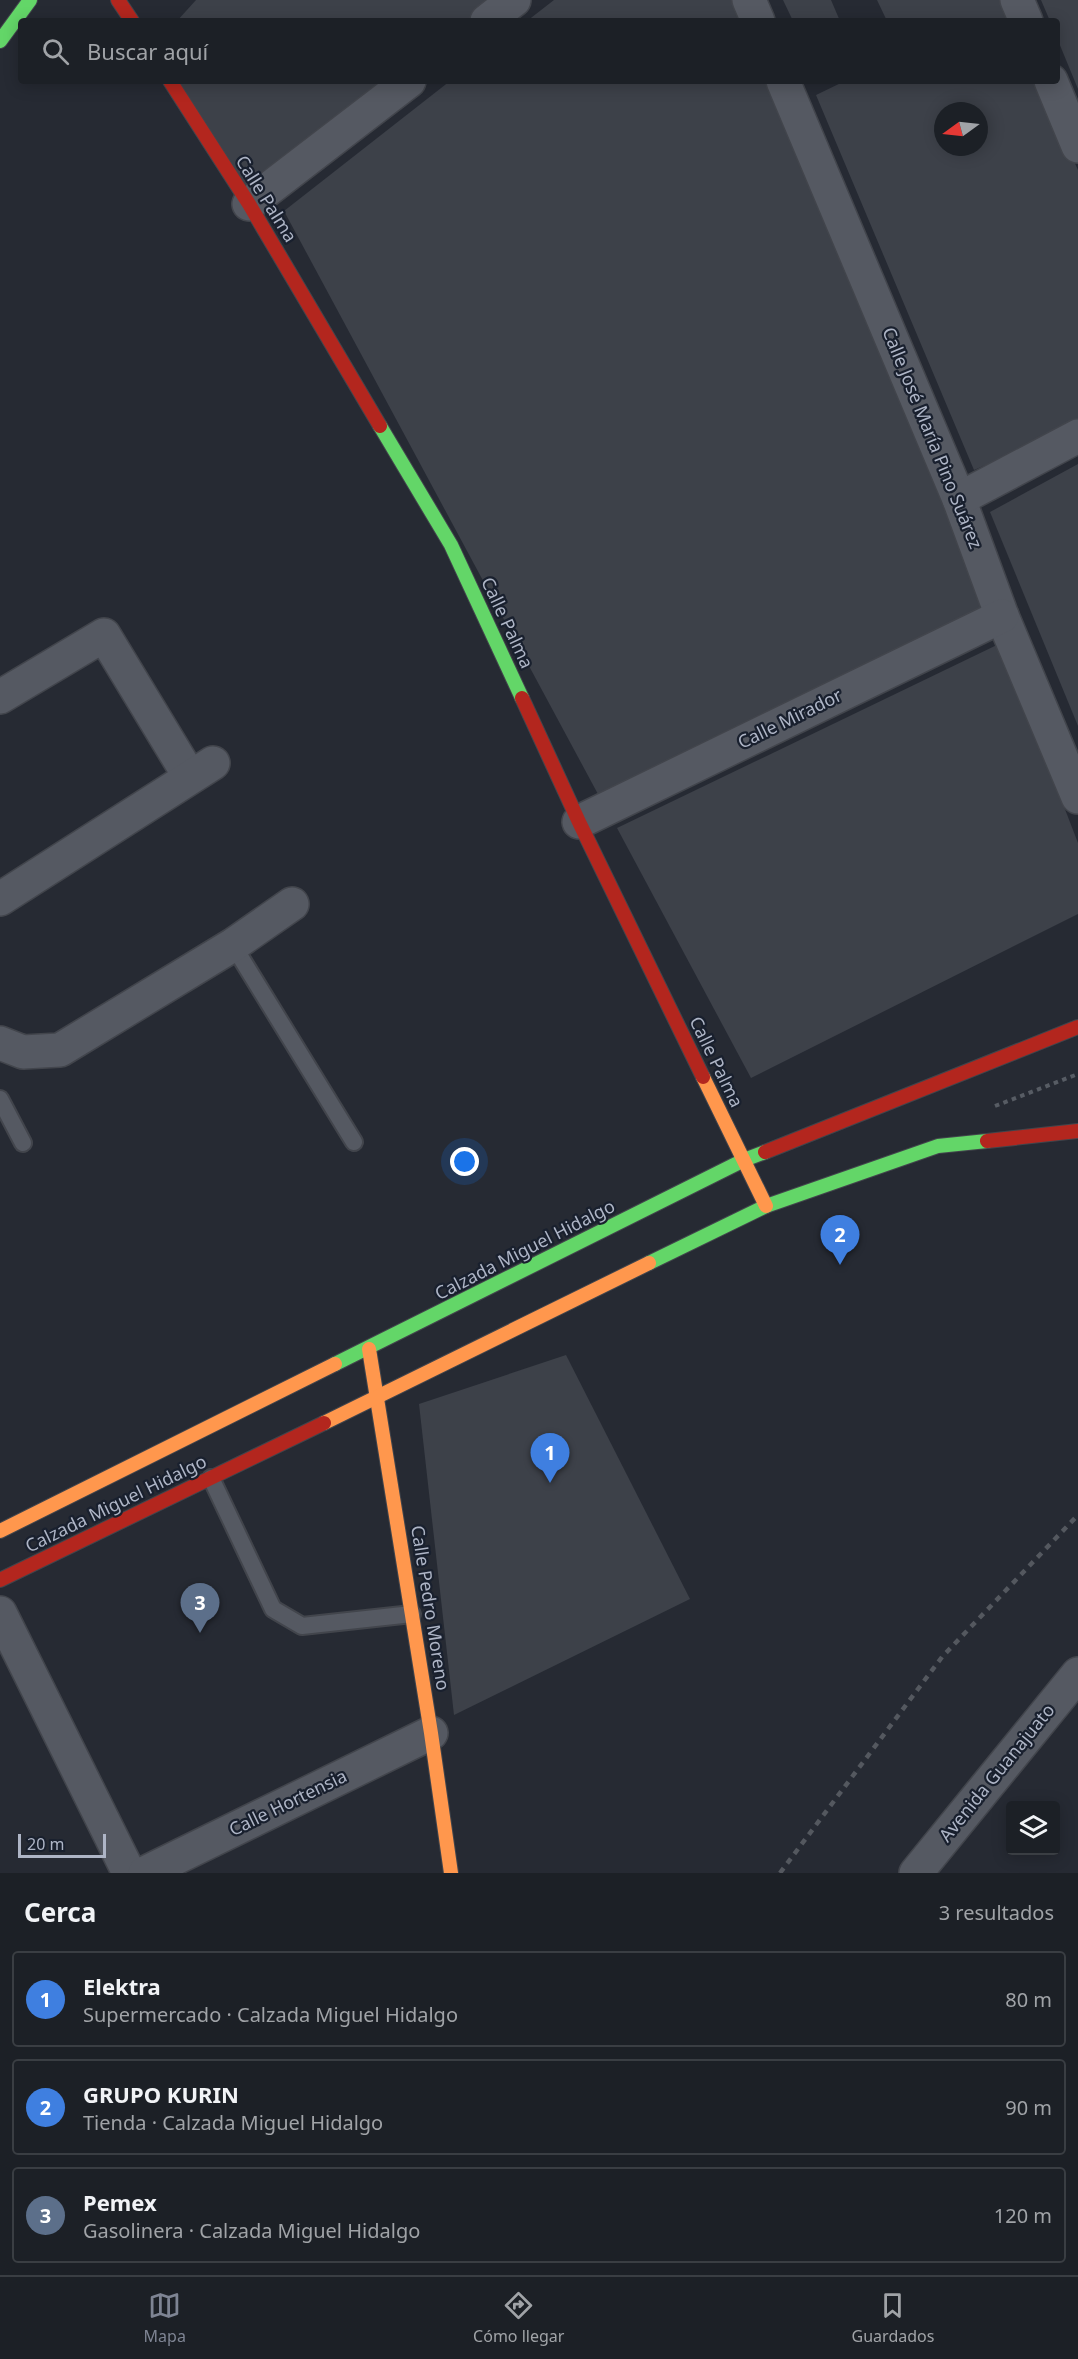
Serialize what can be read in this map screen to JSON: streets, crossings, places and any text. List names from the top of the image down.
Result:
{
  "streets": {
    "main road": ["Calle Palma", "Calzada Miguel Hidalgo", "Calle Pedro Moreno"],
    "street": [
      "Calle José María Pino Suárez",
      "Calle Mirador",
      "Avenida Guanajuato",
      "Calle Hortensia"
    ]
  },
  "crossings": [
    ["Calle Palma", "Calle Mirador"],
    ["Calle Palma", "Calzada Miguel Hidalgo"],
    ["Calle José María Pino Suárez", "Calle Mirador"],
    ["Calzada Miguel Hidalgo", "Calle Pedro Moreno"],
    ["Calle Pedro Moreno", "Calle Hortensia"]
  ],
  "scale_bar": "20 m",
  "north": "left",
  "page": {
    "search": "Buscar aquí",
    "pins": ["2", "1", "3"],
    "scale": "20 m",
    "heading": ["Cerca", "3 resultados"],
    "list": [
      {
        "mark": "1",
        "name": "Elektra",
        "note": "Supermercado · Calzada Miguel Hidalgo",
        "value": "80 m"
      },
      {
        "mark": "2",
        "name": "GRUPO KURIN",
        "note": "Tienda · Calzada Miguel Hidalgo",
        "value": "90 m"
      },
      {
        "mark": "3",
        "name": "Pemex",
        "note": "Gasolinera · Calzada Miguel Hidalgo",
        "value": "120 m"
      }
    ],
    "nav": ["Mapa", "Cómo llegar", "Guardados"]
  }
}
